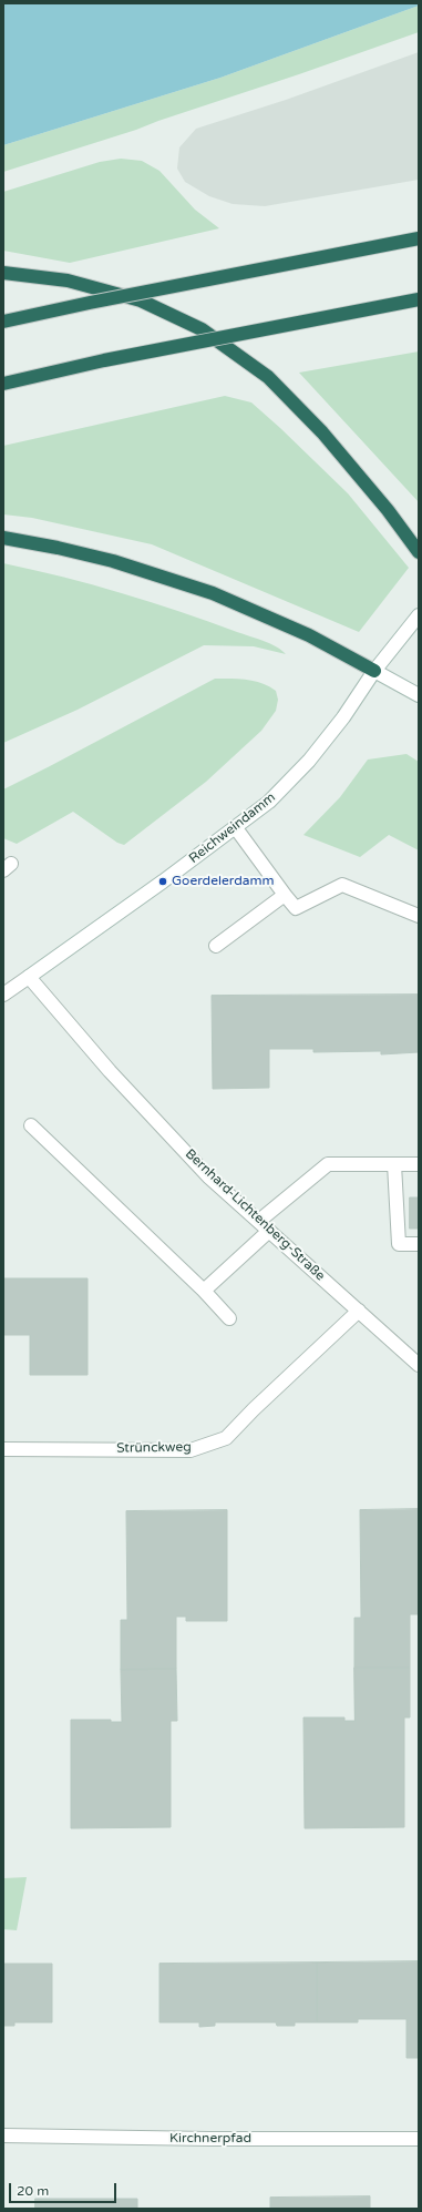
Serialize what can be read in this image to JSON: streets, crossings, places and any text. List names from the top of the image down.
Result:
{
  "streets": {
    "street": [
      "Reichweindamm",
      "Bernhard-Lichtenberg-Straße",
      "Strünckweg",
      "Kirchnerpfad"
    ]
  },
  "crossings": [
    ["Reichweindamm", "Bernhard-Lichtenberg-Straße"],
    ["Bernhard-Lichtenberg-Straße", "Strünckweg"]
  ],
  "places": ["Goerdelerdamm"],
  "scale_bar": "20 m"
}
